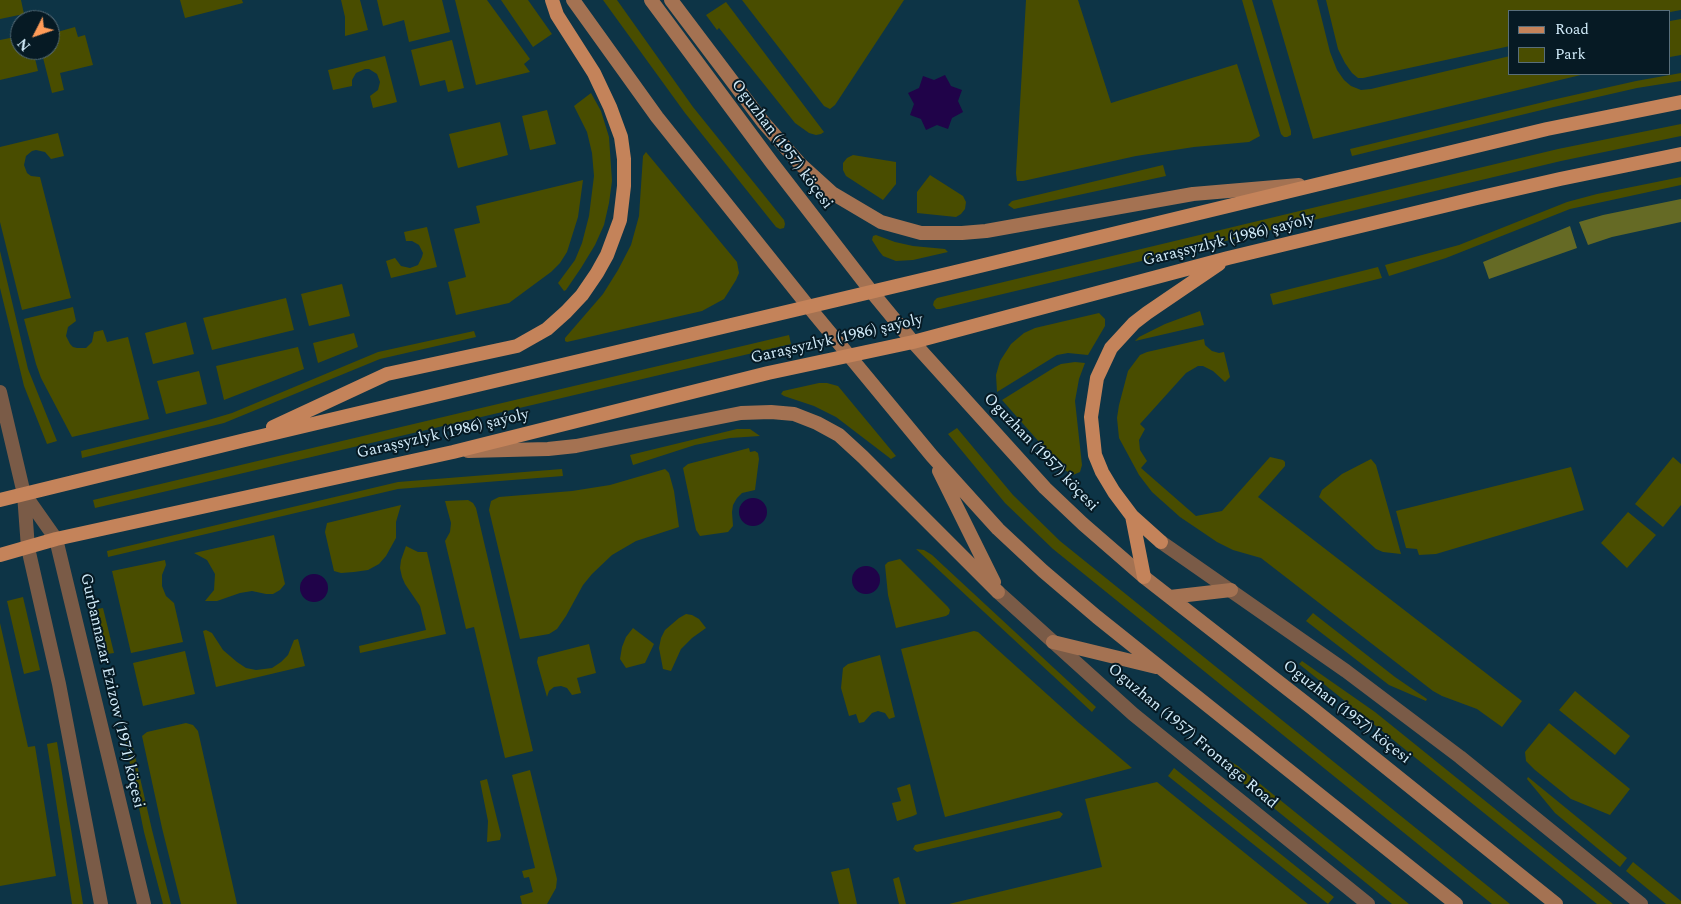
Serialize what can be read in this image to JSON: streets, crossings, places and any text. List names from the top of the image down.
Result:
{
  "streets": {
    "main road": ["Oguzhan (1957) köçesi", "Garaşsyzlyk (1986) şaýoly"],
    "street": ["Gurbannazar Ezizow (1971) köçesi", "Oguzhan (1957) Frontage Road"]
  },
  "crossings": [
    ["Oguzhan (1957) köçesi", "Garaşsyzlyk (1986) şaýoly"],
    ["Garaşsyzlyk (1986) şaýoly", "Gurbannazar Ezizow (1971) köçesi"]
  ],
  "legend": ["Road", "Park"],
  "north": "bottom left"
}
